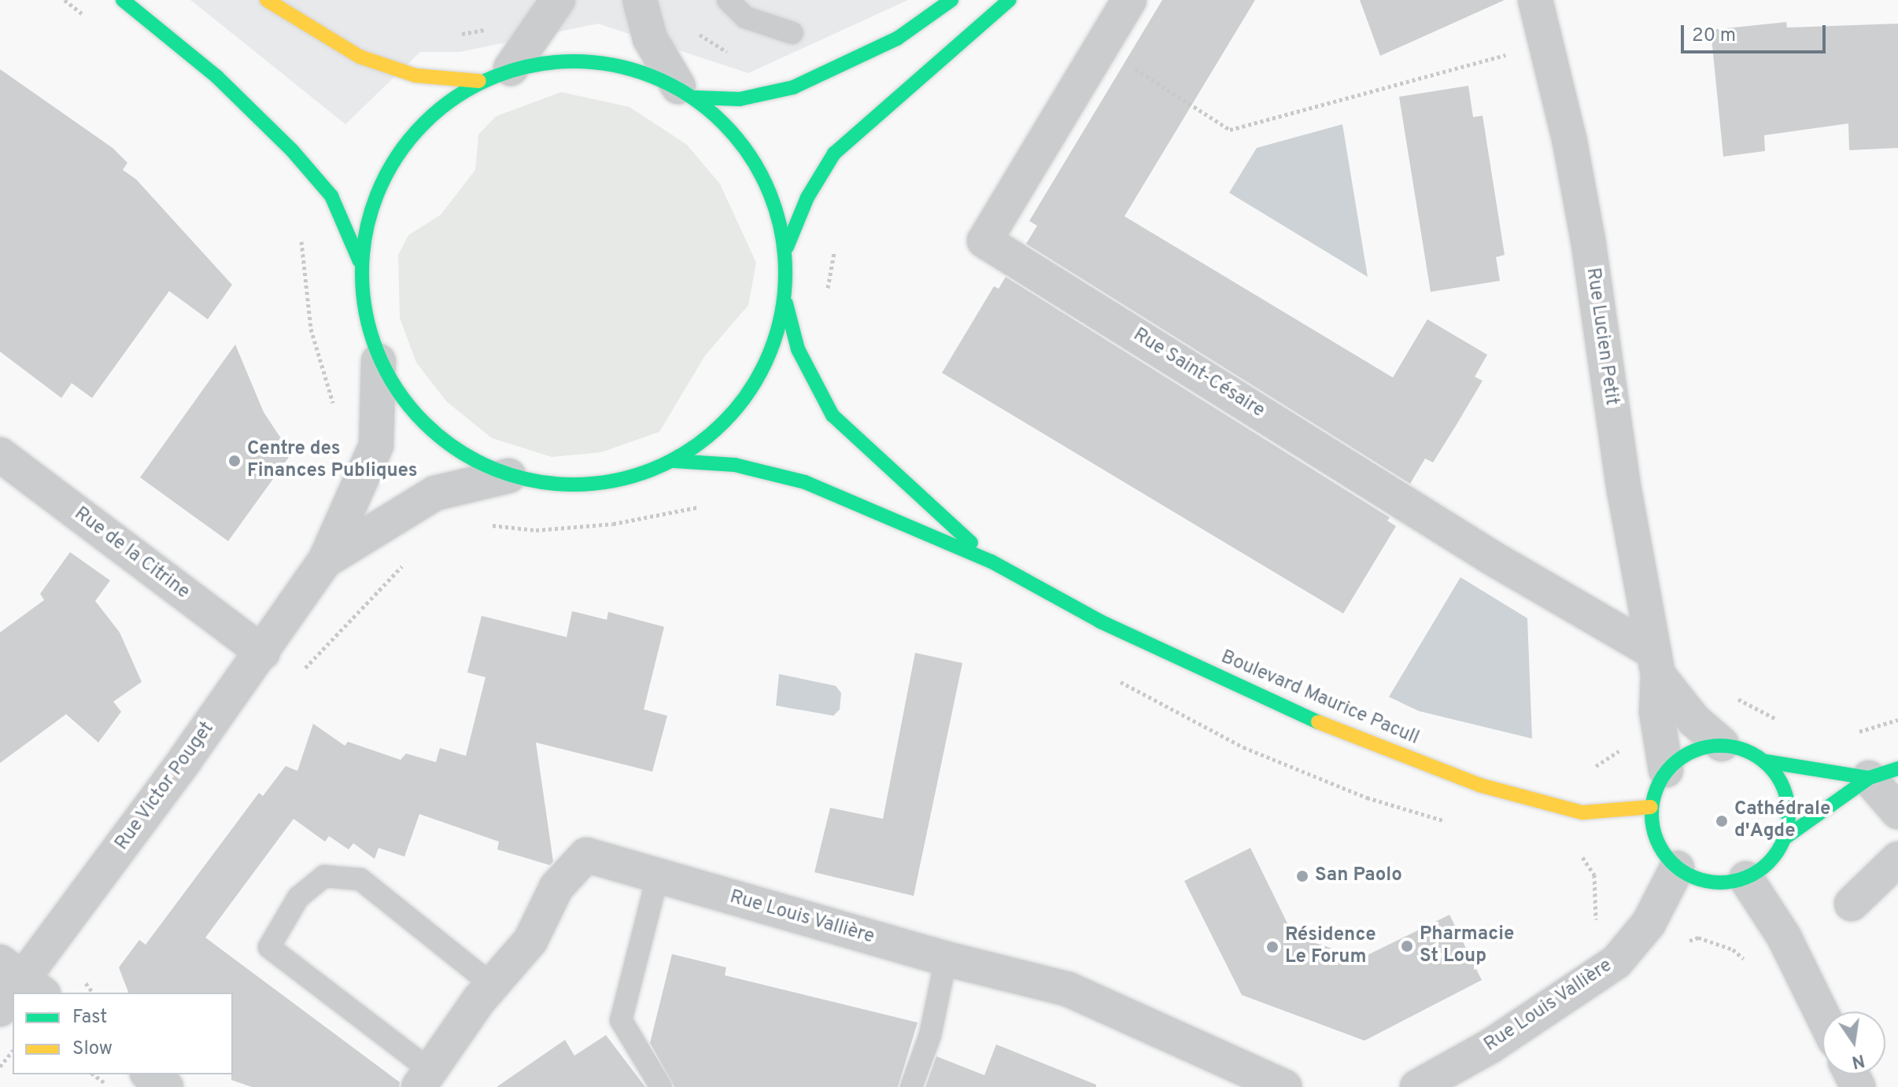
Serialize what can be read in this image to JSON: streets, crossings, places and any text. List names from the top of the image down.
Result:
{
  "streets": {
    "street": [
      "Rue Lucien Petit",
      "Rue Saint-Césaire",
      "Rue de la Citrine",
      "Boulevard Maurice Pacull",
      "Rue Victor Pouget",
      "Rue Louis Vallière"
    ]
  },
  "crossings": [
    ["Rue Lucien Petit", "Rue Saint-Césaire"],
    ["Rue Lucien Petit", "Boulevard Maurice Pacull"],
    ["Rue Lucien Petit", "Rue Louis Vallière"],
    ["Rue de la Citrine", "Rue Victor Pouget"],
    ["Boulevard Maurice Pacull", "Rue Louis Vallière"]
  ],
  "places": [
    "Centre des Finances Publiques",
    "Cathédrale d'Agde",
    "San Paolo",
    "Pharmacie St Loup",
    "Résidence Le Forum"
  ],
  "legend": ["Fast", "Slow"],
  "scale_bar": "20 m",
  "north": "bottom"
}
